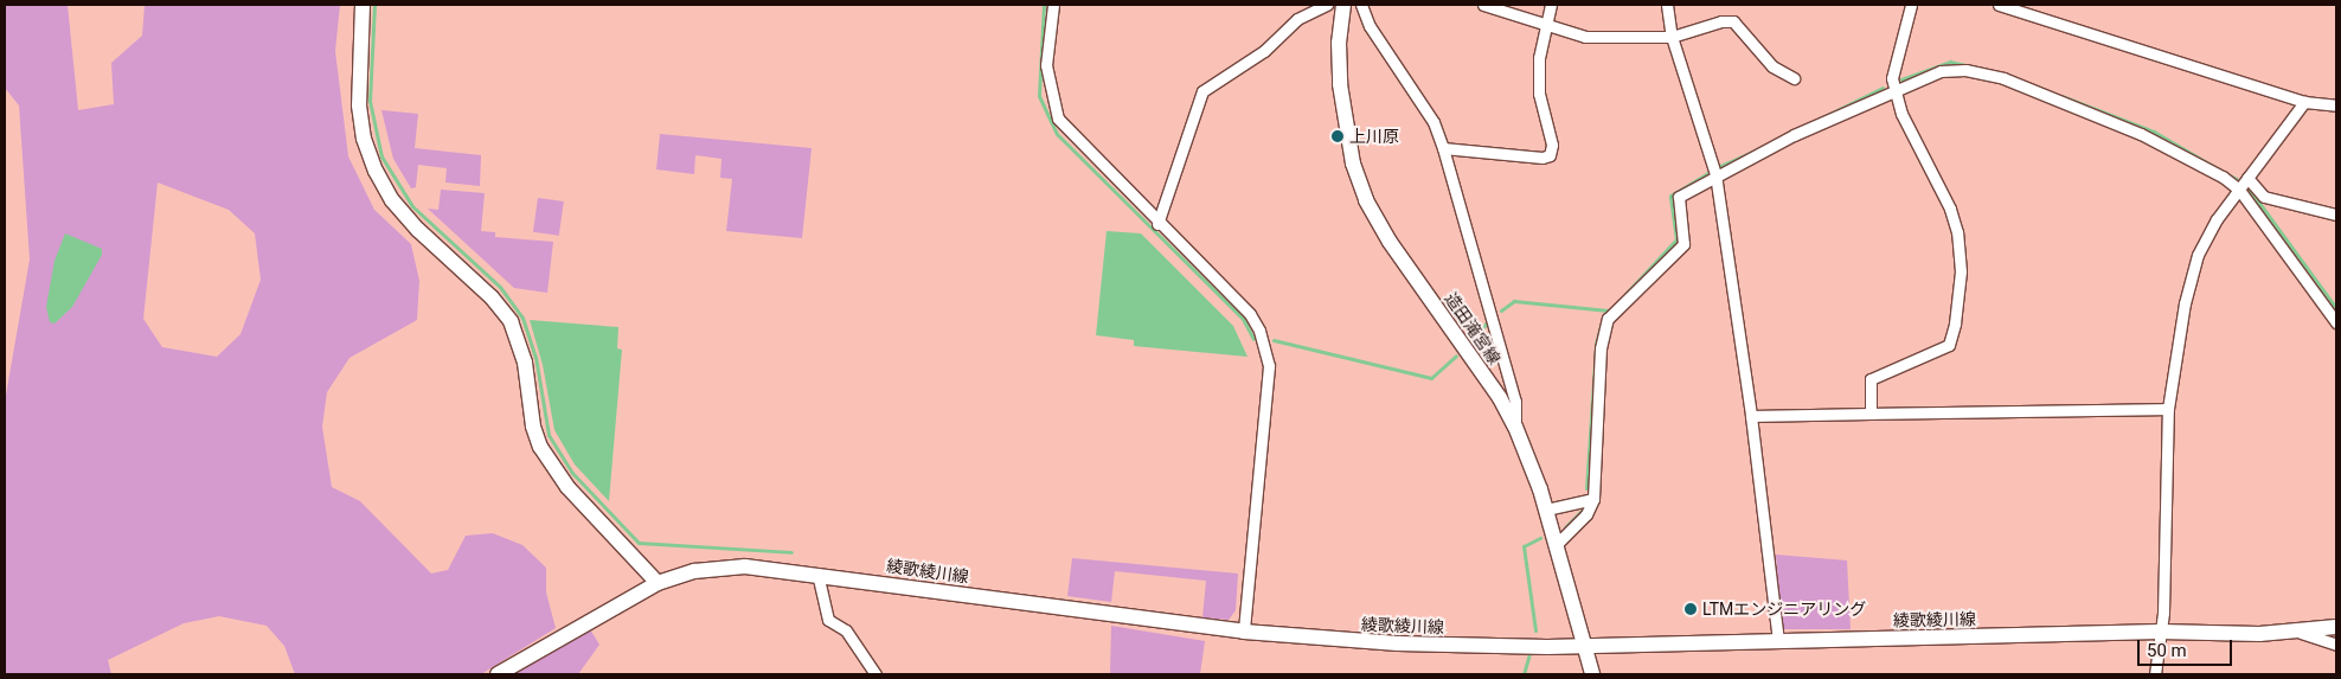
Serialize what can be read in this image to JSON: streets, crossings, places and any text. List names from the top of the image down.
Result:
{
  "streets": {
    "main road": ["造田滝宮線", "綾歌綾川線"]
  },
  "crossings": [
    ["造田滝宮線", "綾歌綾川線"]
  ],
  "places": ["上川原", "LTMエンジニアリング"],
  "scale_bar": "50 m"
}
